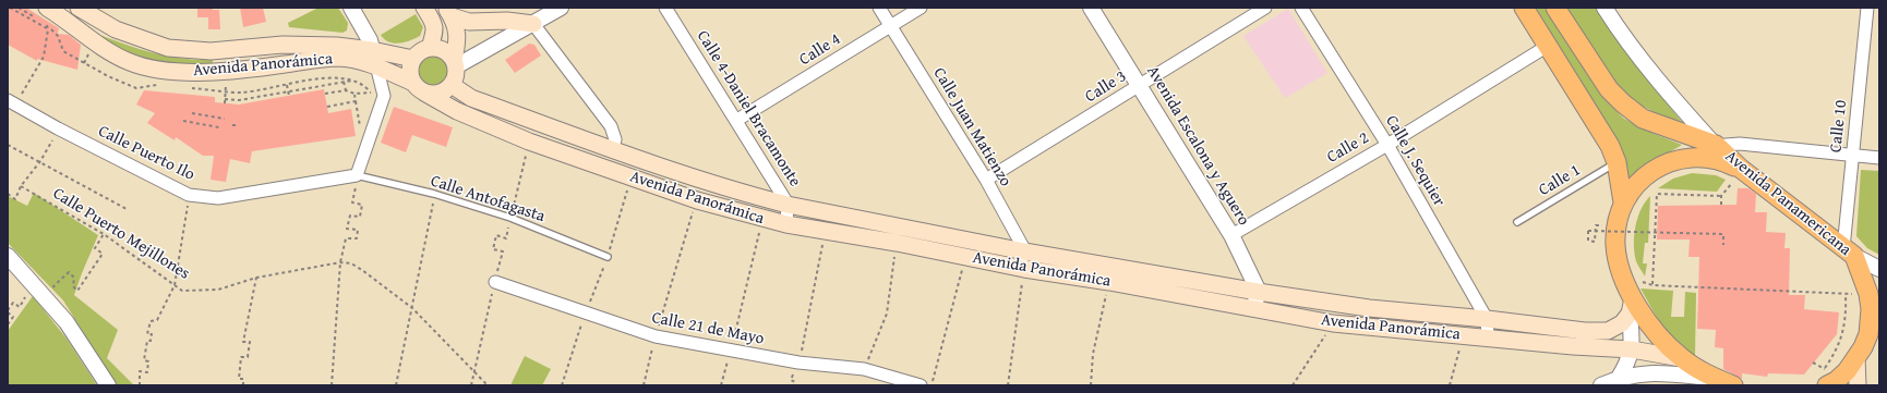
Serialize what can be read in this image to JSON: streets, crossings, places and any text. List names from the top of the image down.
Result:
{
  "streets": {
    "main road": ["Avenida Panorámica", "Avenida Panamericana"],
    "street": [
      "Calle 4",
      "Calle 3",
      "Calle 4-Daniel Bracamonte",
      "Calle 10",
      "Calle Juan Matienzo",
      "Avenida Escalona y Aguero",
      "Calle 2",
      "Calle Puerto Ilo",
      "Calle J. Sequier",
      "Calle 21 de Mayo"
    ],
    "lane": ["Calle 1", "Calle Antofagasta"],
    "path": ["Calle Puerto Mejillones"]
  },
  "crossings": [
    ["Calle 4", "Calle 4-Daniel Bracamonte"],
    ["Calle 4", "Calle Juan Matienzo"],
    ["Avenida Panorámica", "Calle 4-Daniel Bracamonte"],
    ["Avenida Panorámica", "Calle Juan Matienzo"],
    ["Avenida Panorámica", "Avenida Escalona y Aguero"],
    ["Avenida Panorámica", "Calle J. Sequier"],
    ["Calle 3", "Calle Juan Matienzo"],
    ["Calle 3", "Avenida Escalona y Aguero"],
    ["Calle 10", "Avenida Panamericana"],
    ["Avenida Escalona y Aguero", "Calle 2"],
    ["Calle 2", "Calle J. Sequier"],
    ["Calle Puerto Ilo", "Calle Antofagasta"]
  ]
}
